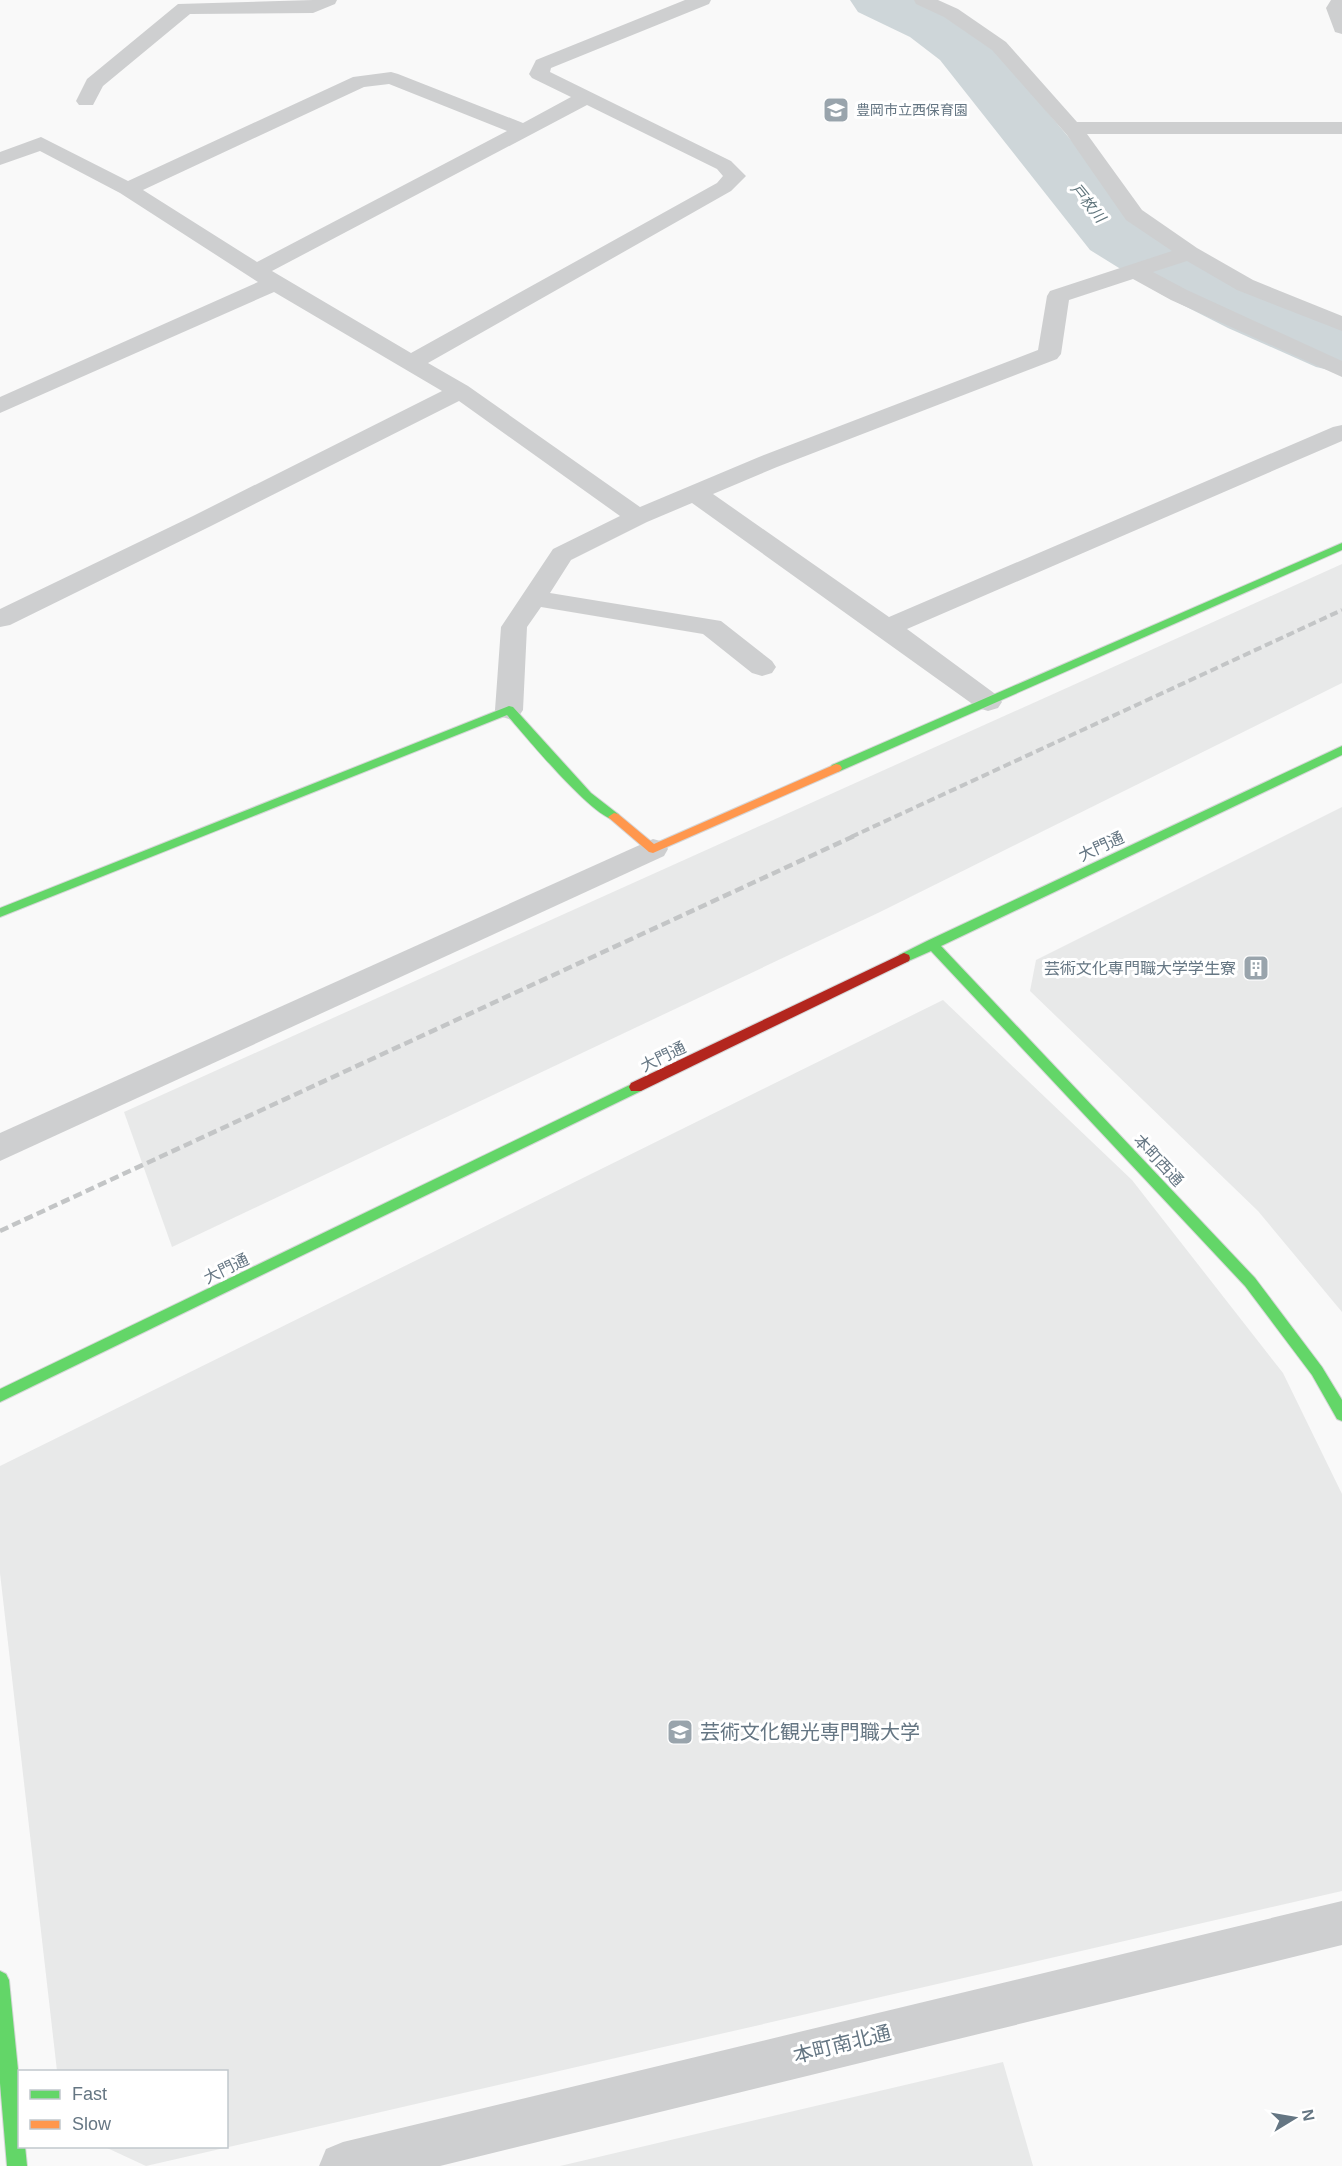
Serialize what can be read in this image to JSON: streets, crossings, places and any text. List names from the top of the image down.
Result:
{
  "streets": {
    "street": ["大門通", "本町西通", "本町南北通"]
  },
  "crossings": [
    ["大門通", "本町西通"]
  ],
  "water": ["戸枚川"],
  "places": {
    "school or university": ["豊岡市立西保育園", "芸術文化観光専門職大学"],
    "building": ["芸術文化専門職大学学生寮"]
  },
  "legend": ["Fast", "Slow"],
  "north": "right"
}
